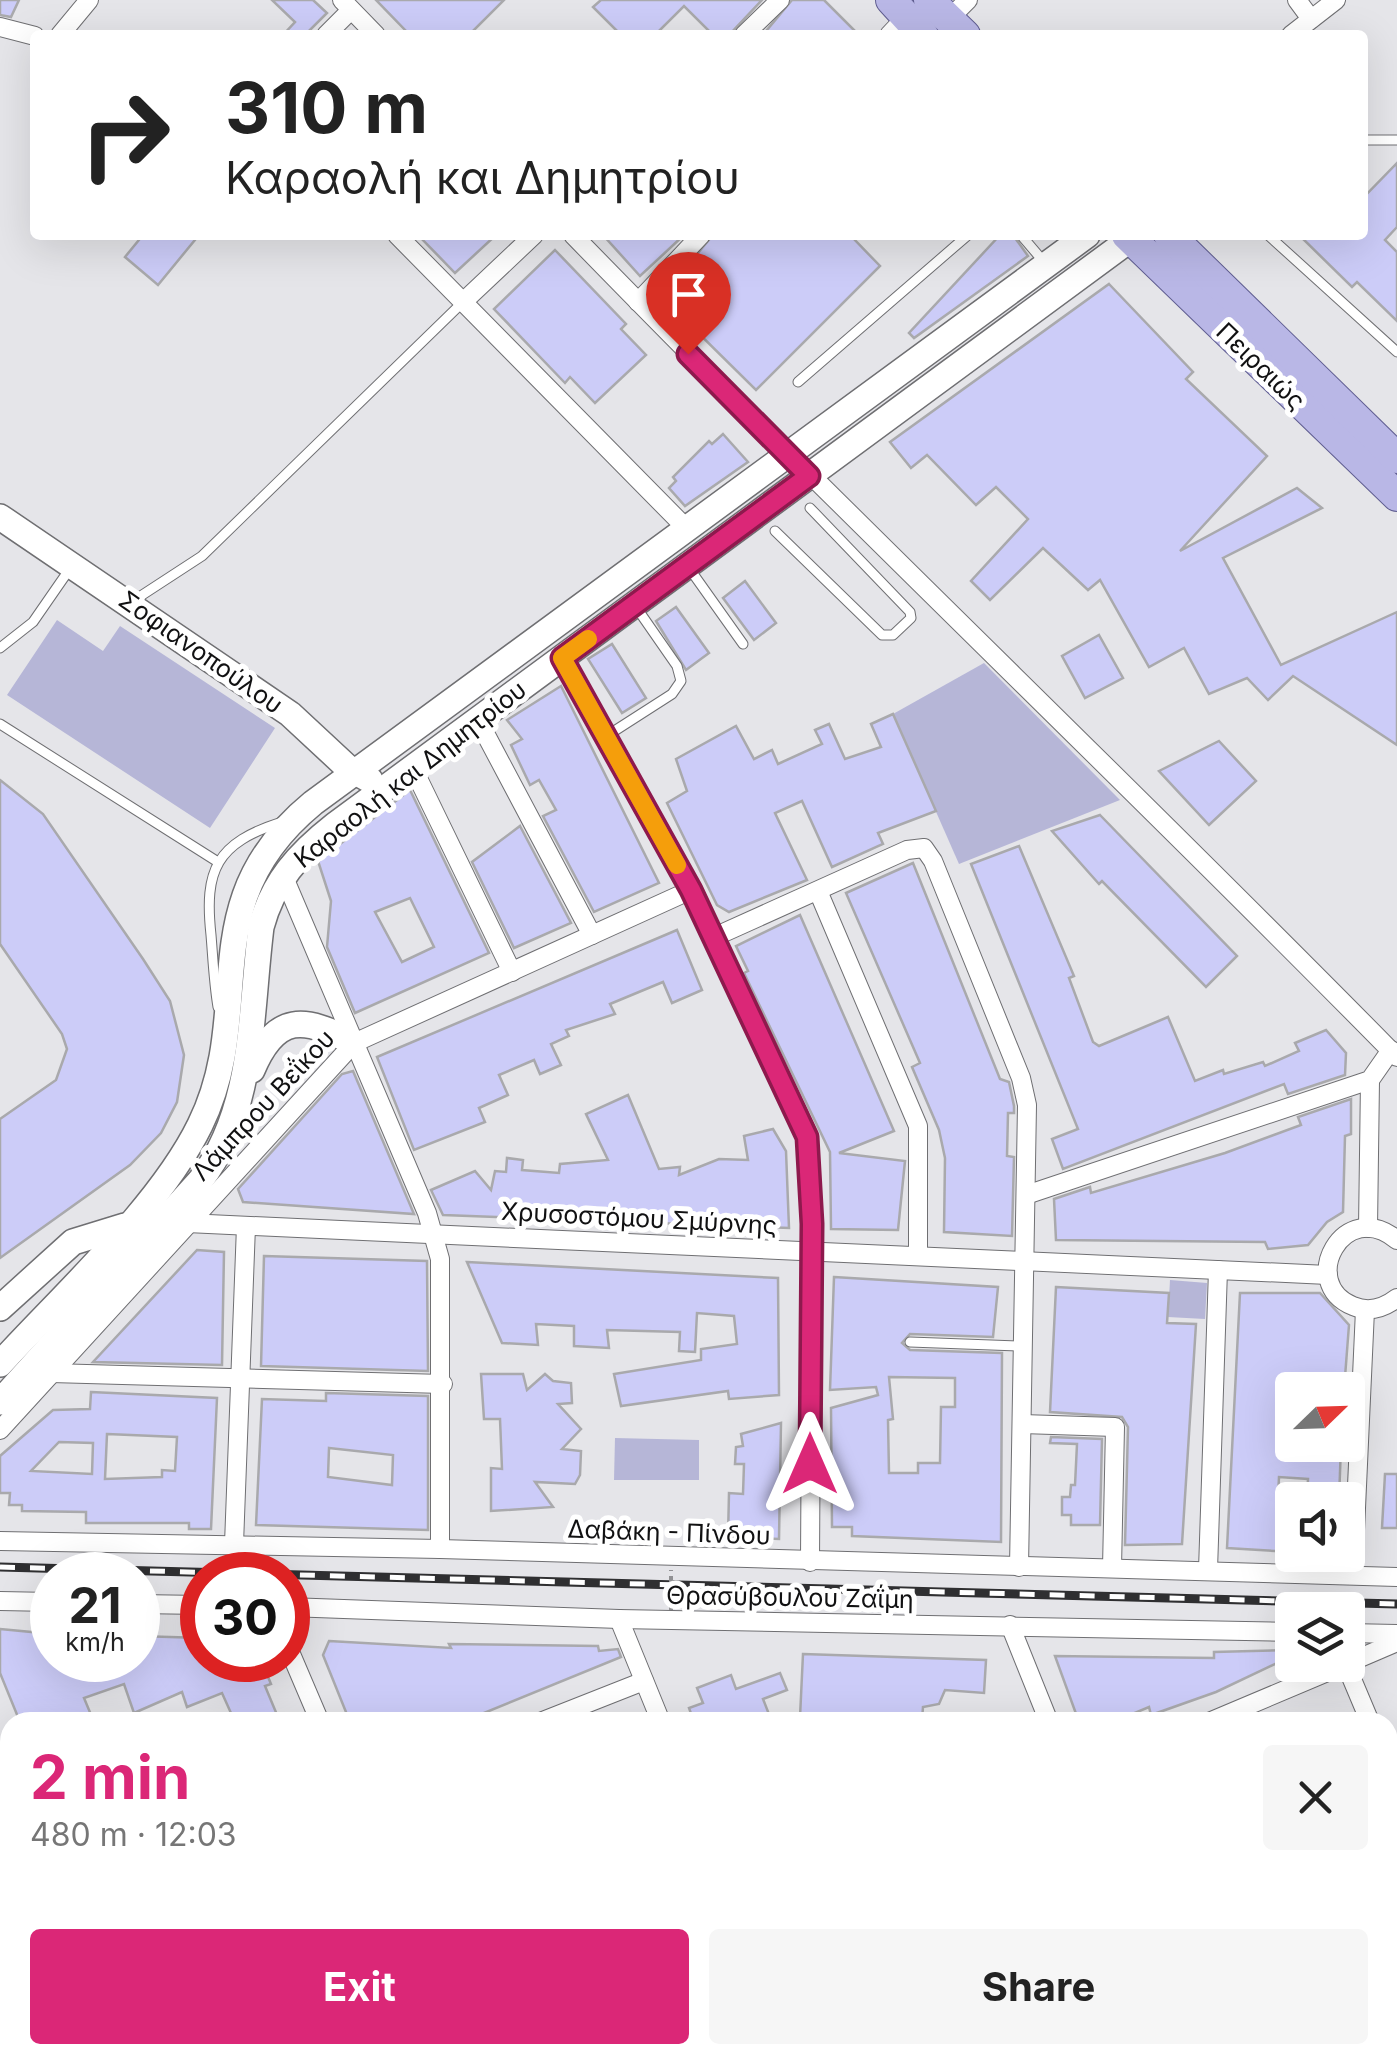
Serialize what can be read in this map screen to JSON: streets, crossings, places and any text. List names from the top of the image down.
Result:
{
  "streets": {
    "main road": ["Πειραιώς", "Σοφιανοπούλου", "Καραολή και Δημητρίου"],
    "street": [
      "Λάμπρου Βεΐκου",
      "Χρυσοστόμου Σμύρνης",
      "Δαβάκη - Πίνδου",
      "Θρασύβουλου Ζαΐμη"
    ]
  },
  "crossings": [
    ["Σοφιανοπούλου", "Καραολή και Δημητρίου"],
    ["Λάμπρου Βεΐκου", "Χρυσοστόμου Σμύρνης"]
  ],
  "north": "top right",
  "page": {
    "turn": ["310 m", "Καραολή και Δημητρίου"],
    "speed": "21 km/h",
    "limit": "30",
    "heading": ["2 min", "480 m · 12:03"],
    "buttons": ["Exit", "Share"]
  }
}
